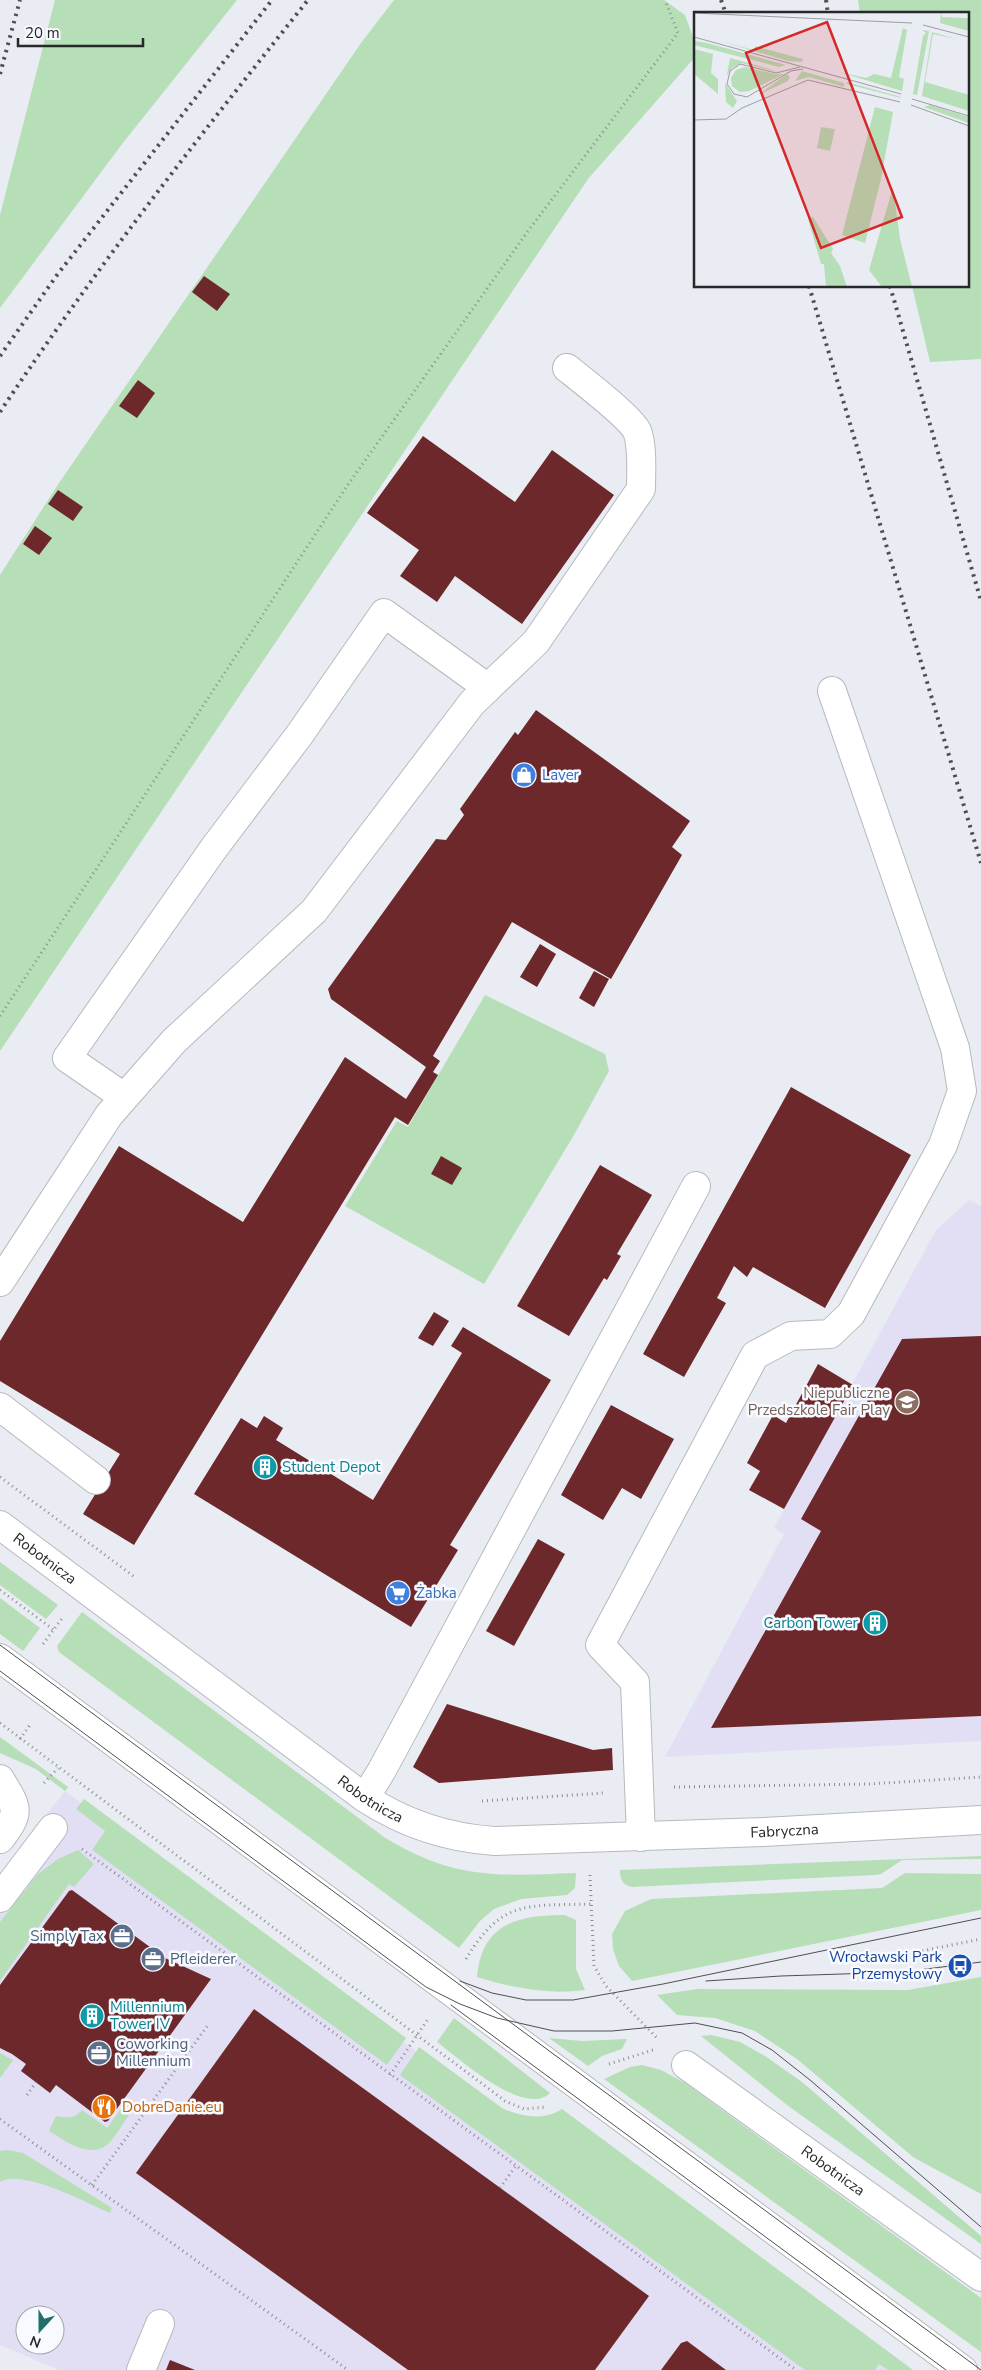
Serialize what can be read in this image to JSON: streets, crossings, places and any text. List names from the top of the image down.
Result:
{
  "streets": {
    "street": ["Robotnicza", "Fabryczna"]
  },
  "crossings": [
    ["Robotnicza", "Fabryczna"]
  ],
  "places": {
    "shop": ["Laver"],
    "school or university": ["Niepubliczne Przedszkole Fair Play"],
    "building": ["Student Depot", "Carbon Tower", "Millennium Tower IV"],
    "supermarket": ["Żabka"],
    "office": ["Simply Tax", "Pfleiderer", "Coworking Millennium"],
    "bus stop": ["Wrocławski Park Przemysłowy"],
    "restaurant": ["DobreDanie.eu"]
  },
  "scale_bar": "20 m",
  "north": "bottom"
}
